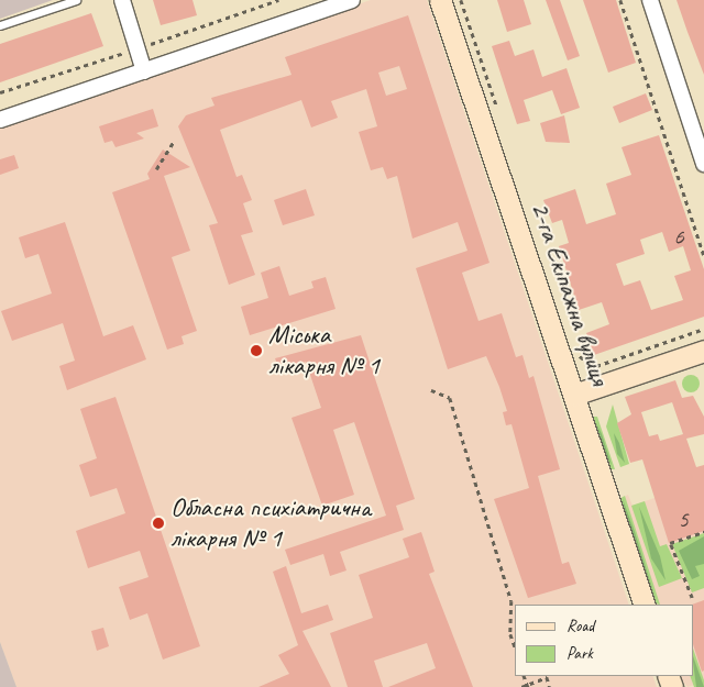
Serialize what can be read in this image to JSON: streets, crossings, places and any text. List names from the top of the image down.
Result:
{
  "streets": {
    "street": ["2-га Екіпажна вулиця"]
  },
  "places": ["Міська лікарня № 1", "Обласна психіатрична лікарня № 1"],
  "house_numbers": ["6", "5"],
  "legend": ["Road", "Park"]
}
